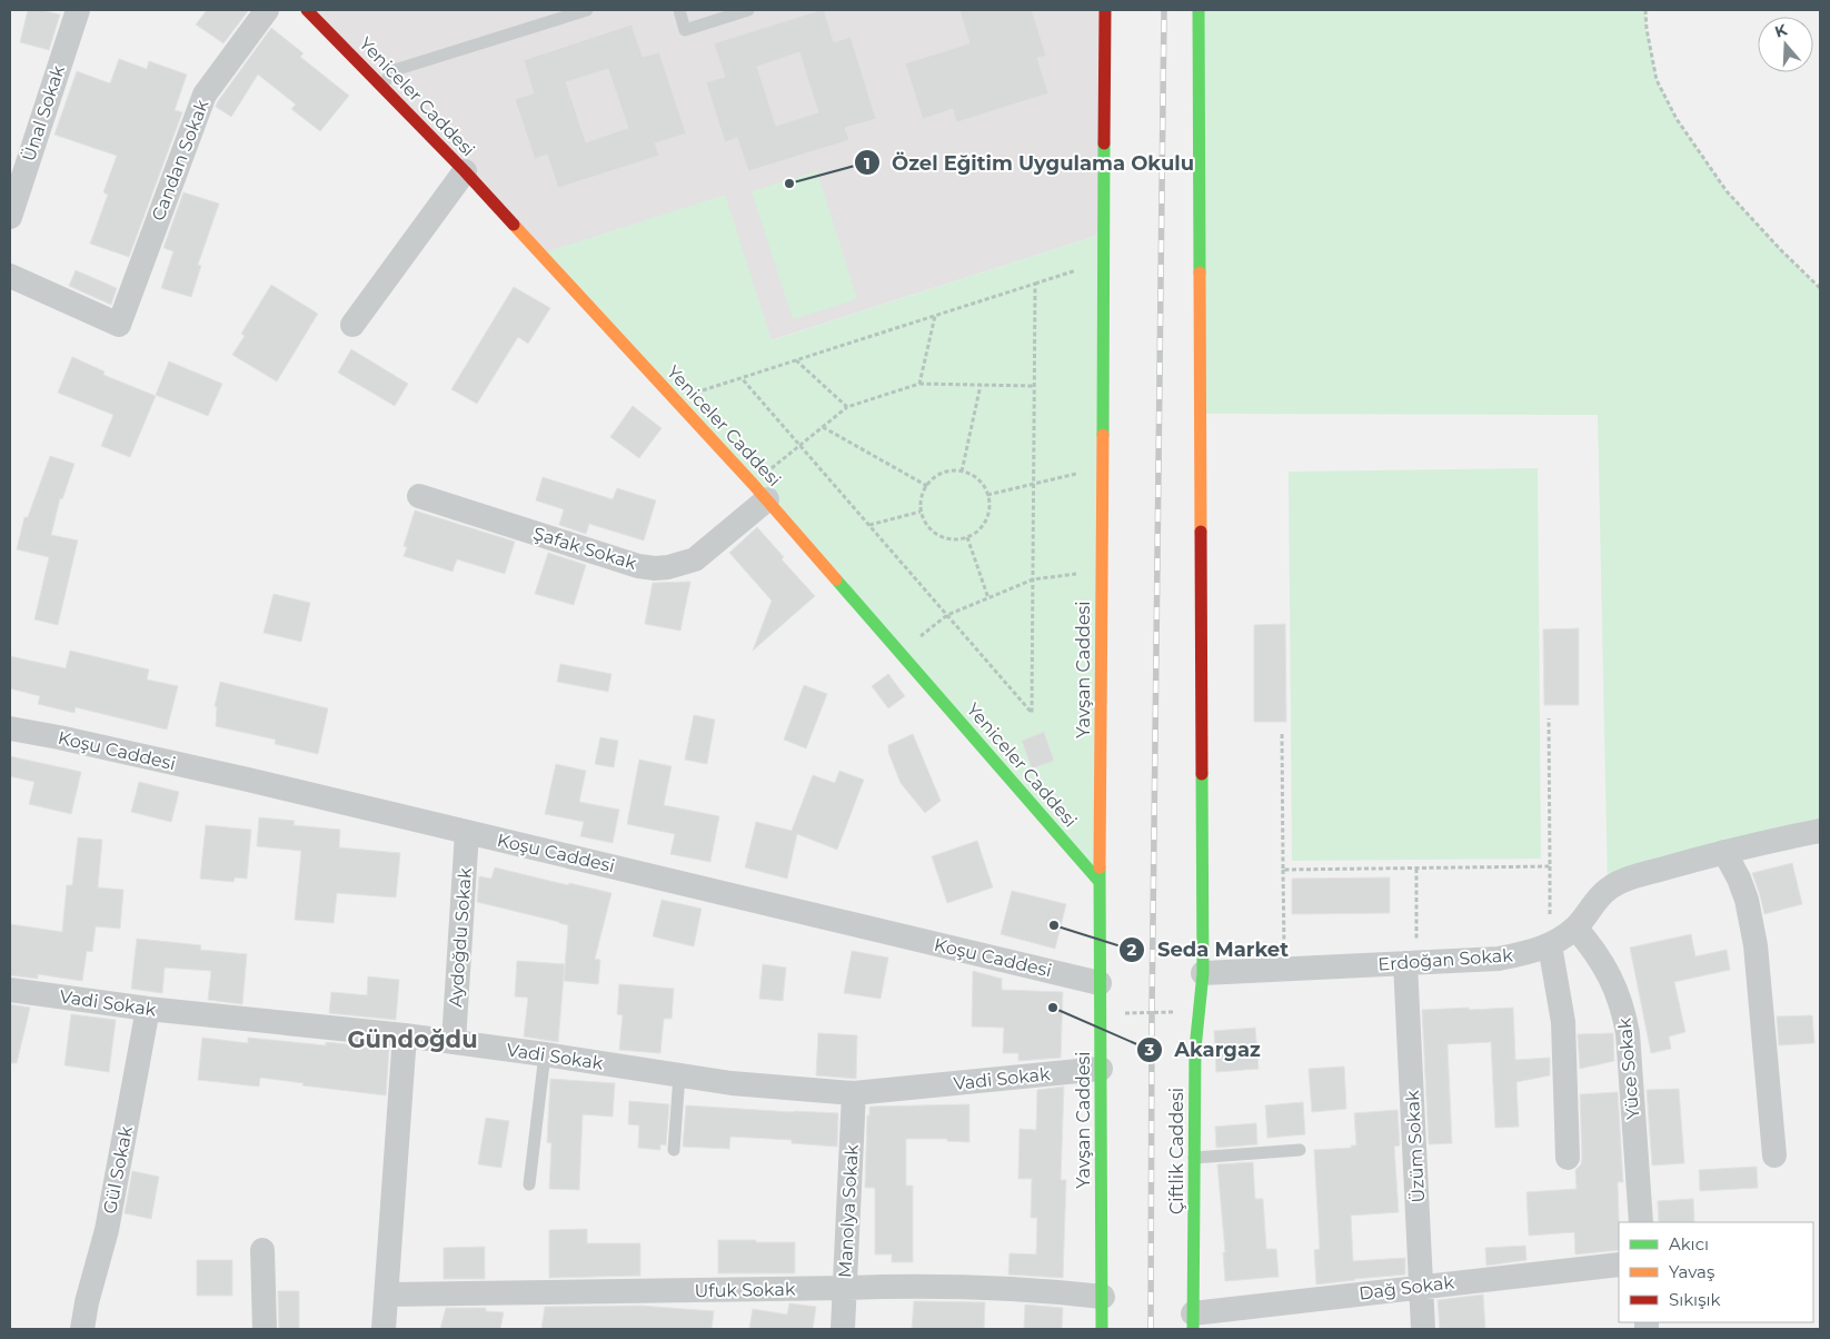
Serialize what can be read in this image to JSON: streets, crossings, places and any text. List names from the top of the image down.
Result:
{
  "streets": {
    "street": [
      "Yeniceler Caddesi",
      "Ünal Sokak",
      "Candan Sokak",
      "Şafak Sokak",
      "Yavşan Caddesi",
      "Koşu Caddesi",
      "Aydoğdu Sokak",
      "Erdoğan Sokak",
      "Vadi Sokak",
      "Yüce Sokak",
      "Üzüm Sokak",
      "Çiftlik Caddesi",
      "Gül Sokak",
      "Manolya Sokak",
      "Dağ Sokak",
      "Ufuk Sokak"
    ]
  },
  "crossings": [
    ["Yeniceler Caddesi", "Şafak Sokak"],
    ["Yeniceler Caddesi", "Yavşan Caddesi"],
    ["Yavşan Caddesi", "Koşu Caddesi"],
    ["Yavşan Caddesi", "Vadi Sokak"],
    ["Yavşan Caddesi", "Ufuk Sokak"],
    ["Koşu Caddesi", "Aydoğdu Sokak"],
    ["Aydoğdu Sokak", "Vadi Sokak"],
    ["Erdoğan Sokak", "Yüce Sokak"],
    ["Erdoğan Sokak", "Üzüm Sokak"],
    ["Erdoğan Sokak", "Çiftlik Caddesi"],
    ["Vadi Sokak", "Gül Sokak"],
    ["Vadi Sokak", "Manolya Sokak"],
    ["Üzüm Sokak", "Dağ Sokak"],
    ["Çiftlik Caddesi", "Dağ Sokak"],
    ["Manolya Sokak", "Ufuk Sokak"]
  ],
  "districts": ["Gündoğdu"],
  "places": ["Özel Eğitim Uygulama Okulu", "Seda Market", "Akargaz"],
  "legend": ["Akıcı", "Yavaş", "Sıkışık"],
  "north": "top"
}
